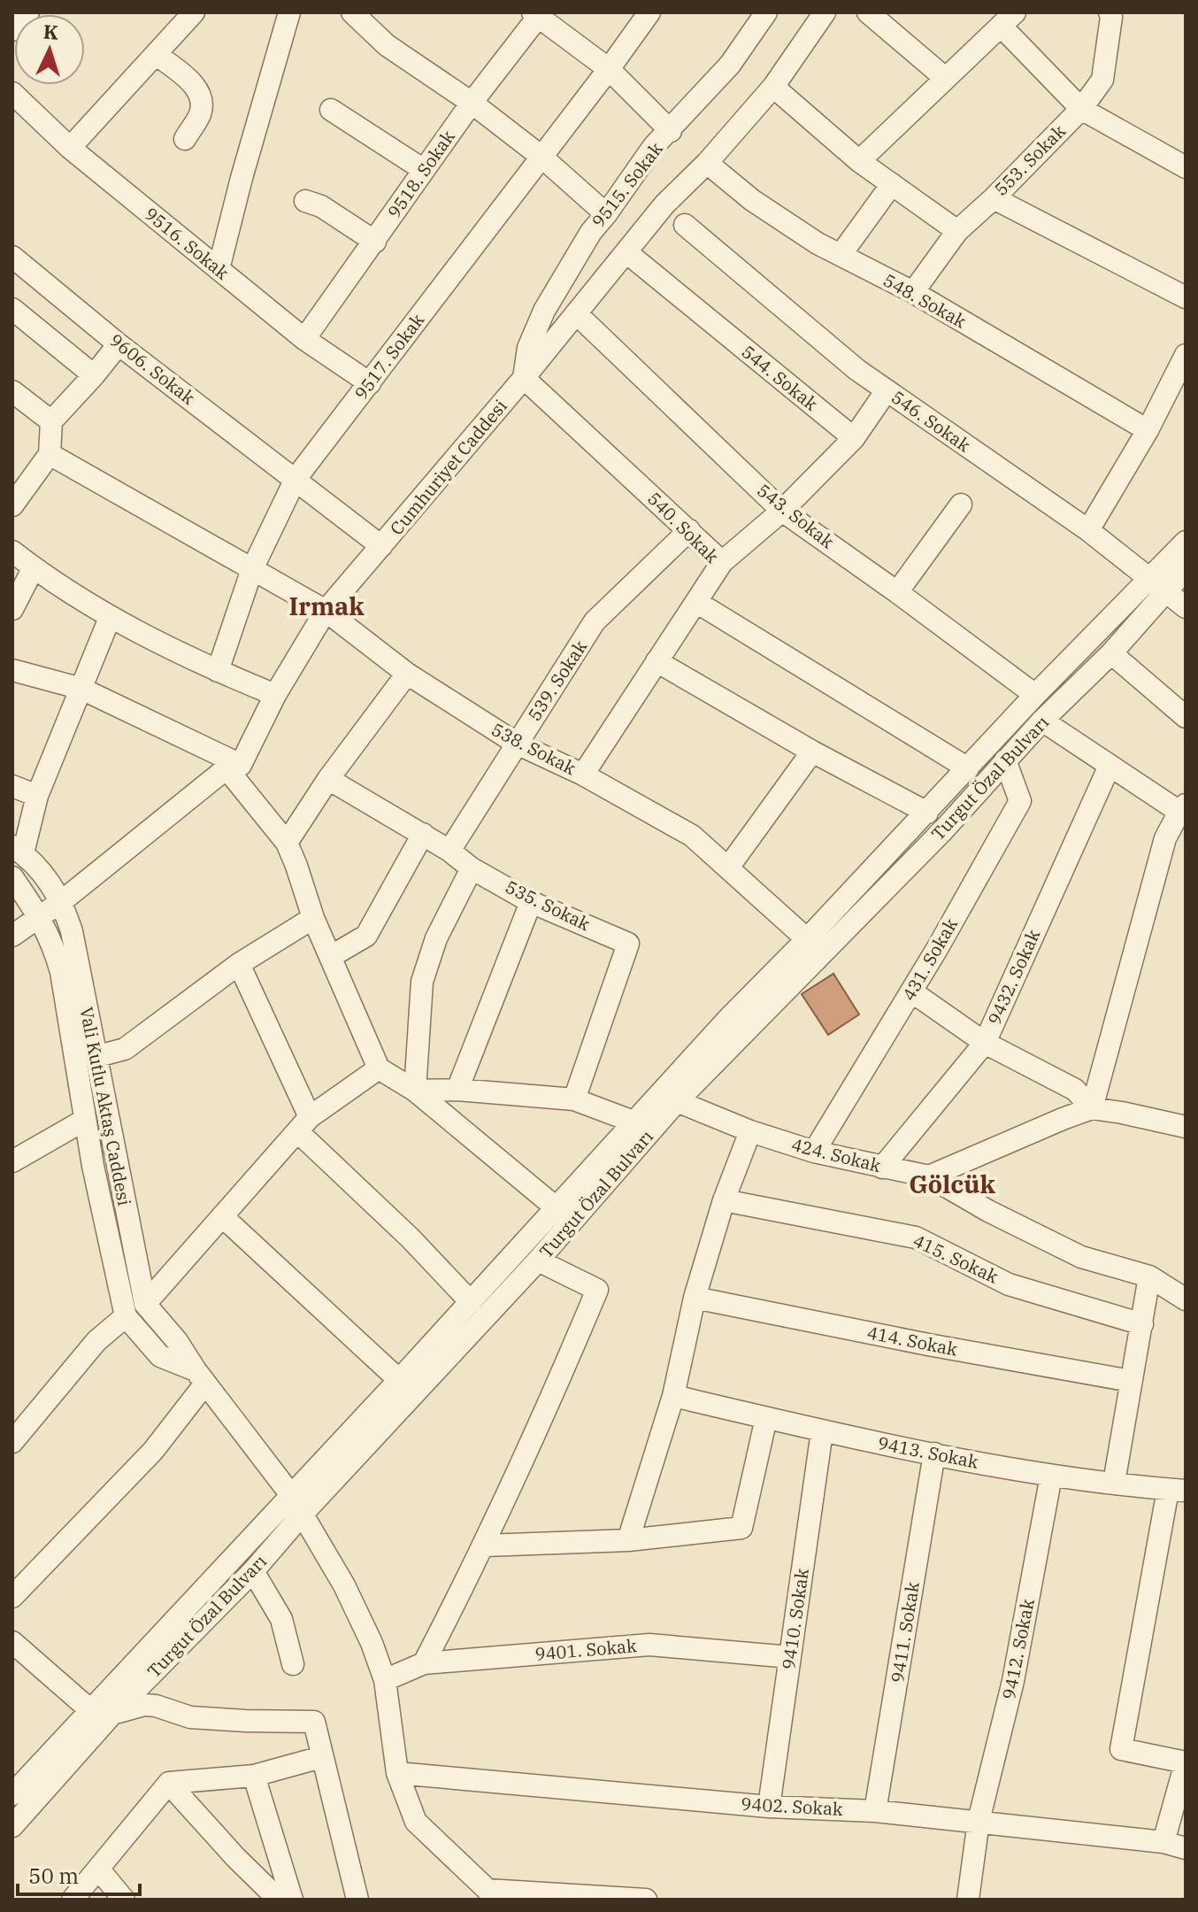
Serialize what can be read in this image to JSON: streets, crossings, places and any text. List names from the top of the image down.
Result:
{
  "streets": {
    "street": [
      "553. Sokak",
      "9518. Sokak",
      "9515. Sokak",
      "9516. Sokak",
      "548. Sokak",
      "9517. Sokak",
      "9606. Sokak",
      "544. Sokak",
      "546. Sokak",
      "Cumhuriyet Caddesi",
      "543. Sokak",
      "540. Sokak",
      "539. Sokak",
      "538. Sokak",
      "Turgut Özal Bulvarı",
      "535. Sokak",
      "431. Sokak",
      "9432. Sokak",
      "Vali Kutlu Aktaş Caddesi",
      "424. Sokak",
      "415. Sokak",
      "414. Sokak",
      "9413. Sokak",
      "9410. Sokak",
      "9411. Sokak",
      "9412. Sokak",
      "9401. Sokak",
      "9402. Sokak"
    ]
  },
  "crossings": [
    ["553. Sokak", "548. Sokak"],
    ["9518. Sokak", "9516. Sokak"],
    ["9515. Sokak", "Cumhuriyet Caddesi"],
    ["9515. Sokak", "540. Sokak"],
    ["9516. Sokak", "9517. Sokak"],
    ["548. Sokak", "Cumhuriyet Caddesi"],
    ["9517. Sokak", "9606. Sokak"],
    ["9517. Sokak", "538. Sokak"],
    ["9606. Sokak", "Cumhuriyet Caddesi"],
    ["544. Sokak", "Cumhuriyet Caddesi"],
    ["546. Sokak", "Turgut Özal Bulvarı"],
    ["Cumhuriyet Caddesi", "543. Sokak"],
    ["Cumhuriyet Caddesi", "540. Sokak"],
    ["Cumhuriyet Caddesi", "538. Sokak"],
    ["Cumhuriyet Caddesi", "Vali Kutlu Aktaş Caddesi"],
    ["543. Sokak", "Turgut Özal Bulvarı"],
    ["540. Sokak", "539. Sokak"],
    ["540. Sokak", "538. Sokak"],
    ["539. Sokak", "538. Sokak"],
    ["539. Sokak", "535. Sokak"],
    ["538. Sokak", "Turgut Özal Bulvarı"],
    ["Turgut Özal Bulvarı", "431. Sokak"],
    ["Turgut Özal Bulvarı", "Vali Kutlu Aktaş Caddesi"],
    ["Turgut Özal Bulvarı", "424. Sokak"],
    ["431. Sokak", "424. Sokak"],
    ["9432. Sokak", "424. Sokak"],
    ["Vali Kutlu Aktaş Caddesi", "9401. Sokak"],
    ["Vali Kutlu Aktaş Caddesi", "9402. Sokak"],
    ["9413. Sokak", "9410. Sokak"],
    ["9413. Sokak", "9411. Sokak"],
    ["9413. Sokak", "9412. Sokak"],
    ["9410. Sokak", "9401. Sokak"],
    ["9410. Sokak", "9402. Sokak"],
    ["9411. Sokak", "9402. Sokak"],
    ["9412. Sokak", "9402. Sokak"]
  ],
  "districts": ["Irmak", "Gölcük"],
  "scale_bar": "50 m",
  "north": "top"
}
